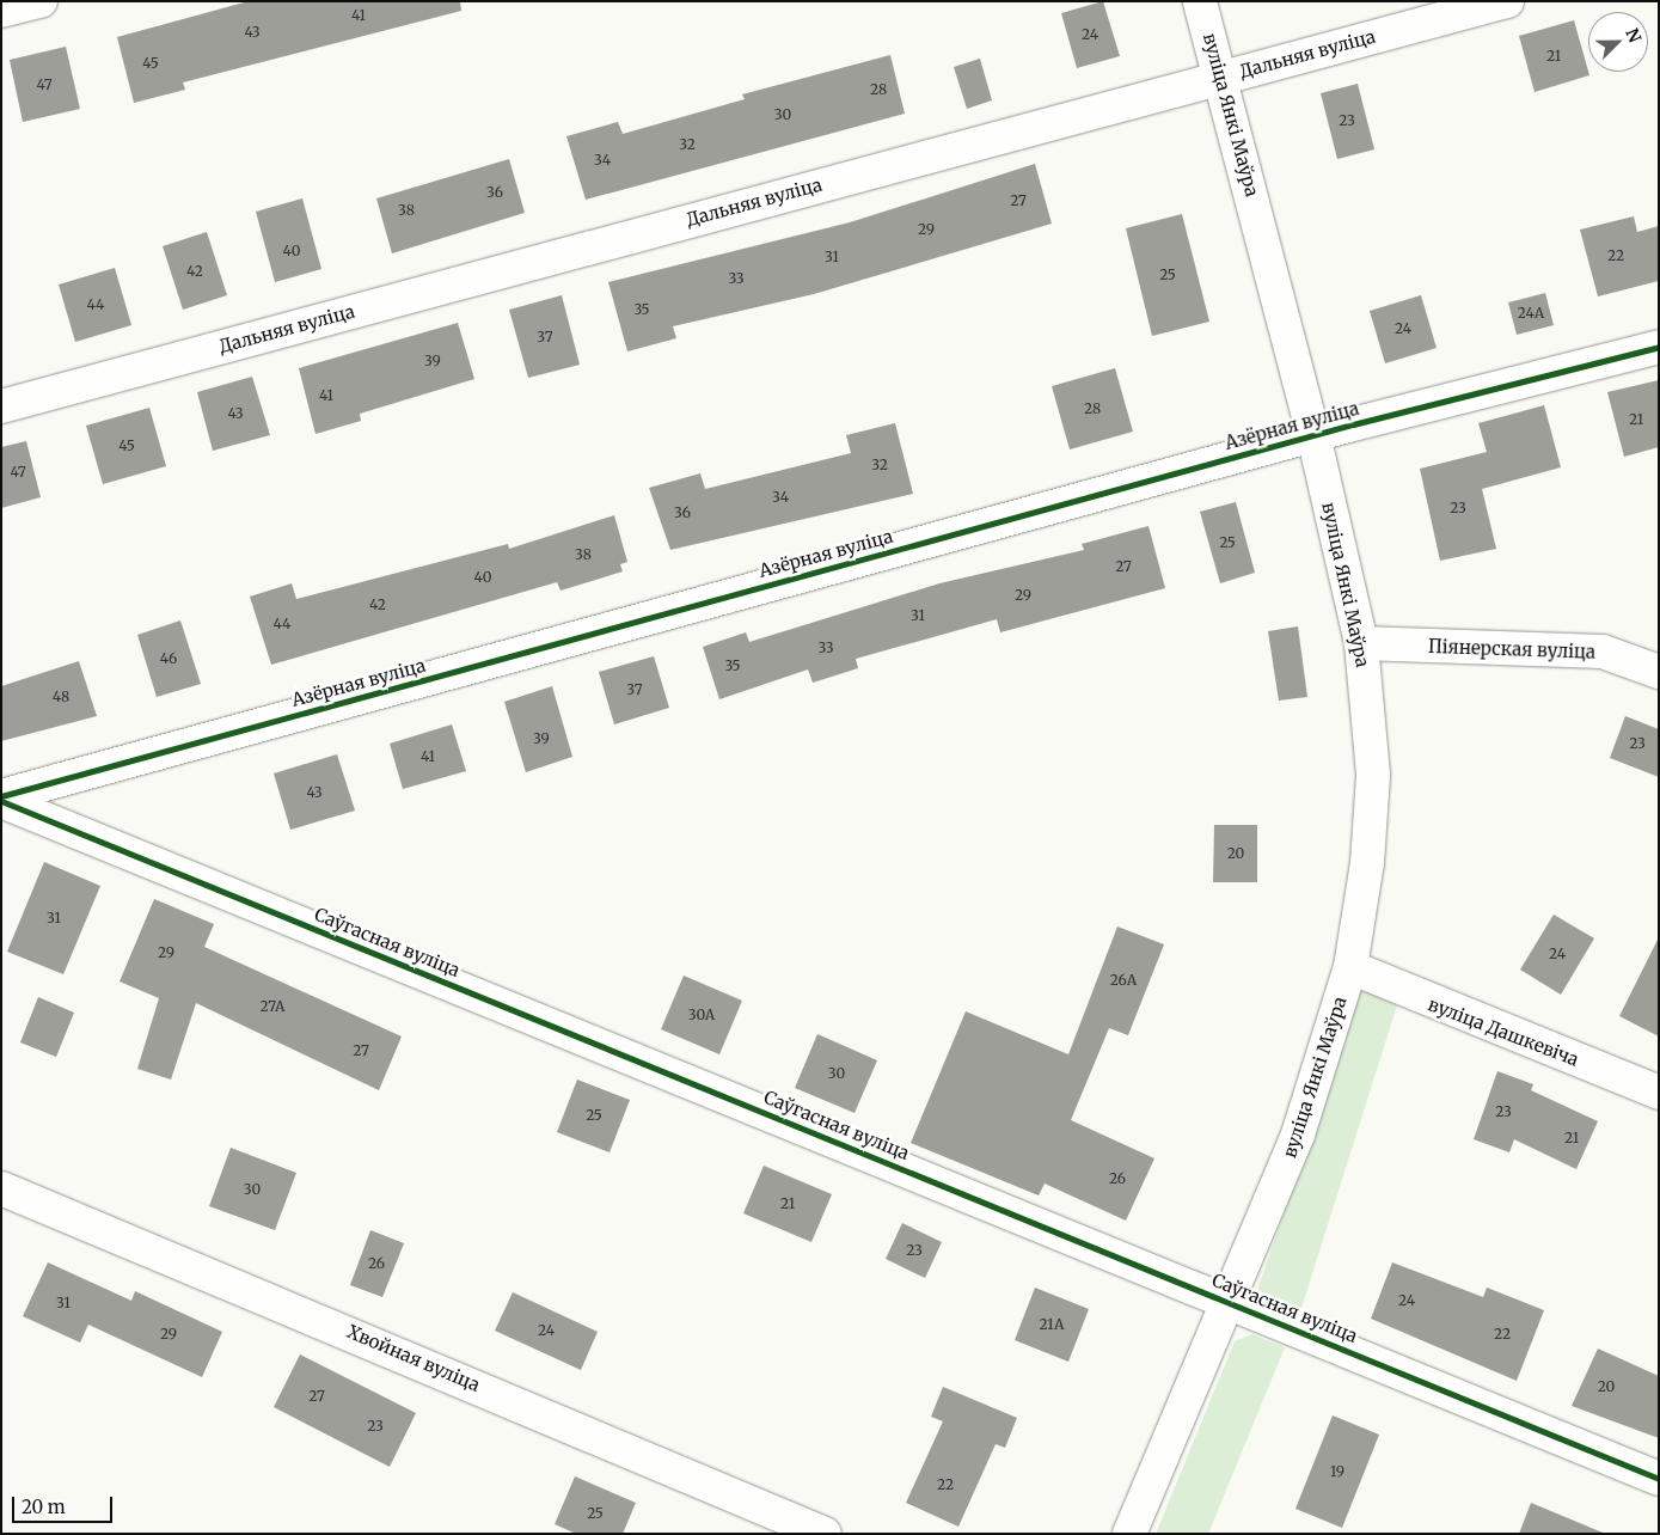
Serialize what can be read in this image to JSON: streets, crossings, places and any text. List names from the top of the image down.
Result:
{
  "streets": {
    "street": [
      "Дальняя вуліца",
      "вуліца Янкі Маўра",
      "Азёрная вуліца",
      "Піянерская вуліца",
      "Саўгасная вуліца",
      "вуліца Дашкевіча",
      "Хвойная вуліца"
    ]
  },
  "crossings": [
    ["Дальняя вуліца", "вуліца Янкі Маўра"],
    ["вуліца Янкі Маўра", "Азёрная вуліца"],
    ["вуліца Янкі Маўра", "Піянерская вуліца"],
    ["вуліца Янкі Маўра", "Саўгасная вуліца"],
    ["вуліца Янкі Маўра", "вуліца Дашкевіча"]
  ],
  "house_numbers": [
    "41",
    "43",
    "24",
    "21",
    "45",
    "47",
    "28",
    "30",
    "23",
    "32",
    "34",
    "36",
    "27",
    "38",
    "29",
    "40",
    "22",
    "31",
    "42",
    "25",
    "33",
    "44",
    "35",
    "24А",
    "24",
    "37",
    "39",
    "41",
    "28",
    "43",
    "21",
    "45",
    "32",
    "47",
    "34",
    "23",
    "36",
    "25",
    "38",
    "27",
    "40",
    "29",
    "42",
    "31",
    "44",
    "33",
    "46",
    "35",
    "37",
    "48",
    "39",
    "23",
    "41",
    "43",
    "20",
    "31",
    "29",
    "24",
    "26А",
    "27А",
    "30А",
    "27",
    "30",
    "23",
    "25",
    "21",
    "26",
    "30",
    "21",
    "23",
    "26",
    "24",
    "31",
    "21А",
    "24",
    "29",
    "22",
    "20",
    "27",
    "23",
    "19",
    "22",
    "25"
  ],
  "scale_bar": "20 m",
  "north": "top right"
}
